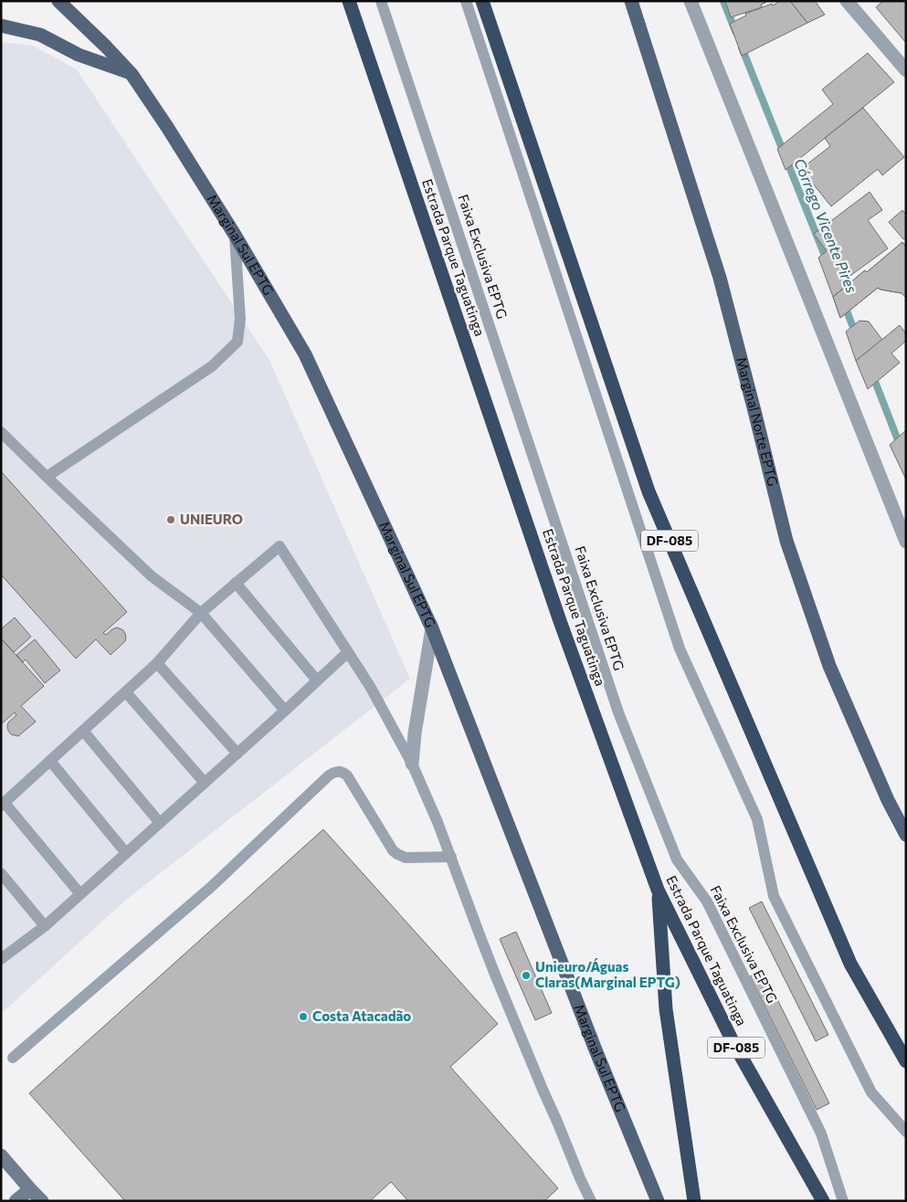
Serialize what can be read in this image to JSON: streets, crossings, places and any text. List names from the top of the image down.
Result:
{
  "streets": {
    "highway": ["Estrada Parque Taguatinga", "DF-085"],
    "main road": ["Marginal Sul EPTG", "Marginal Norte EPTG"],
    "lane": ["Faixa Exclusiva EPTG"]
  },
  "water": ["Córrego Vicente Pires"],
  "places": ["UNIEURO", "Unieuro/Águas Claras(Marginal EPTG)", "Costa Atacadão"]
}
